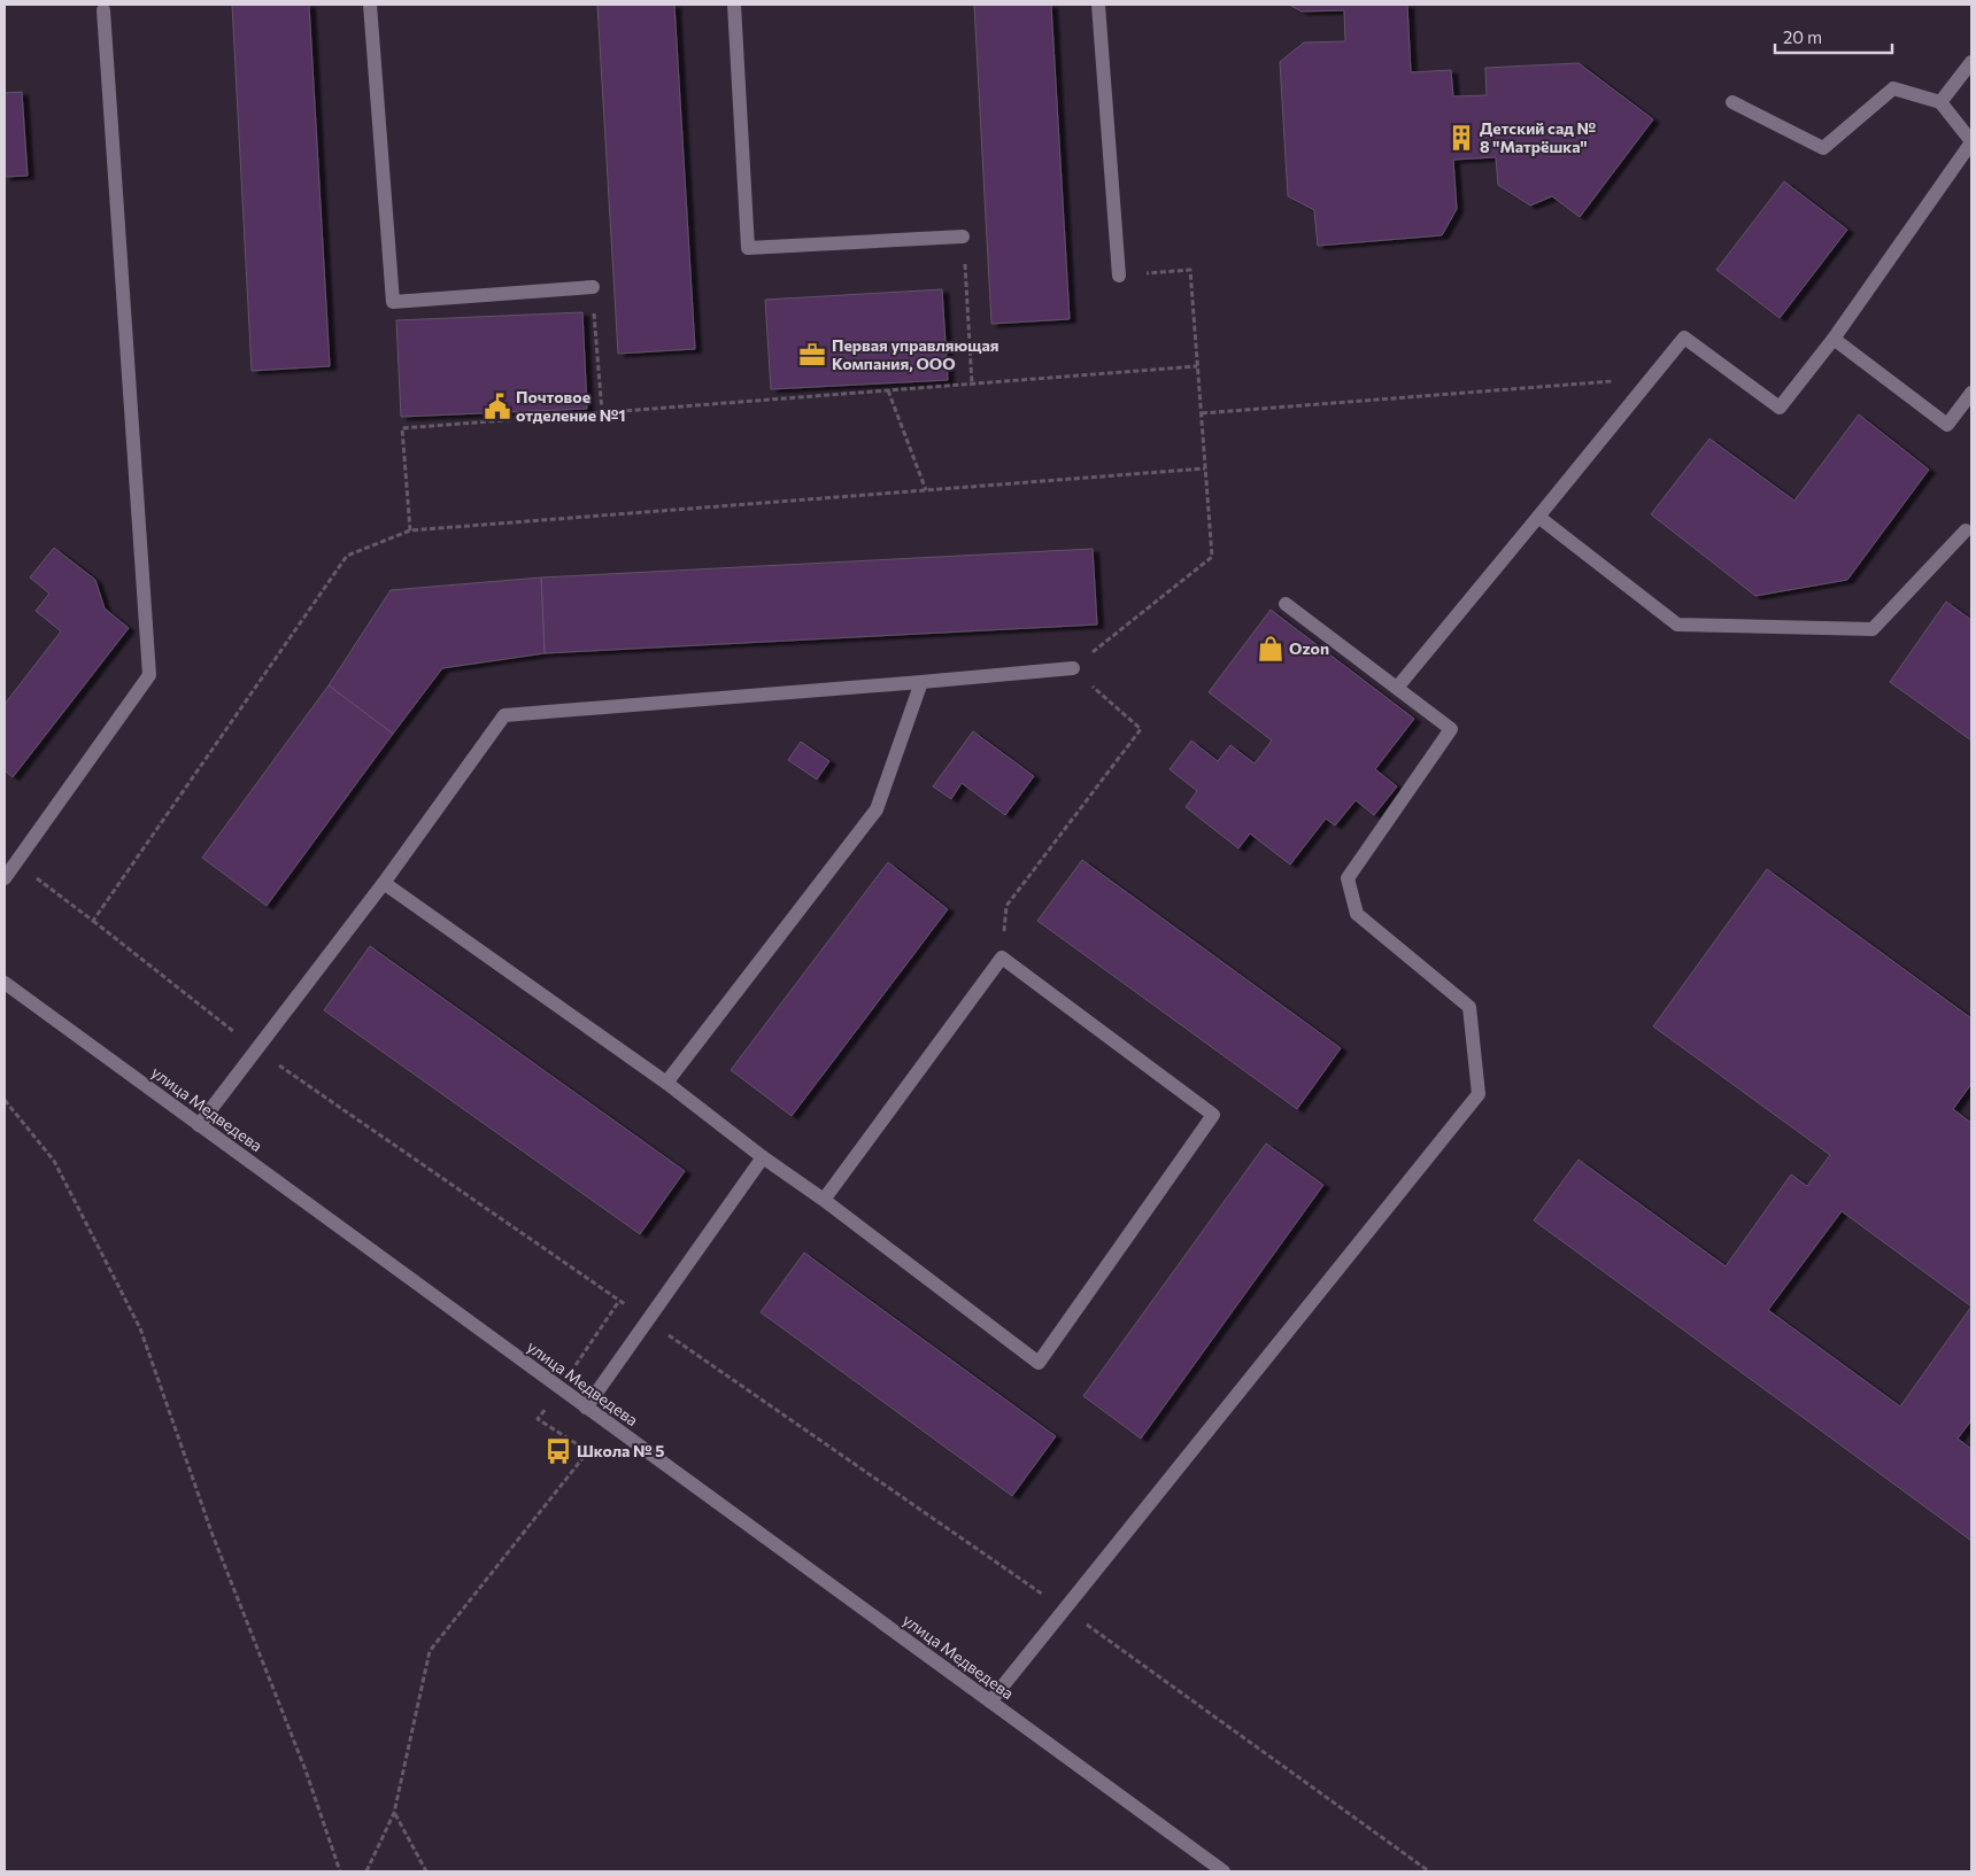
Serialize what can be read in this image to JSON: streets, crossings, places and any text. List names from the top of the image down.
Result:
{
  "streets": {
    "street": ["улица Медведева"]
  },
  "places": {
    "building": ["Детский сад № 8 \"Матрёшка\""],
    "office": ["Первая управляющая Компания, ООО"],
    "public building": ["Почтовое отделение №1"],
    "shop": ["Ozon"],
    "bus stop": ["Школа № 5"]
  },
  "scale_bar": "20 m"
}
